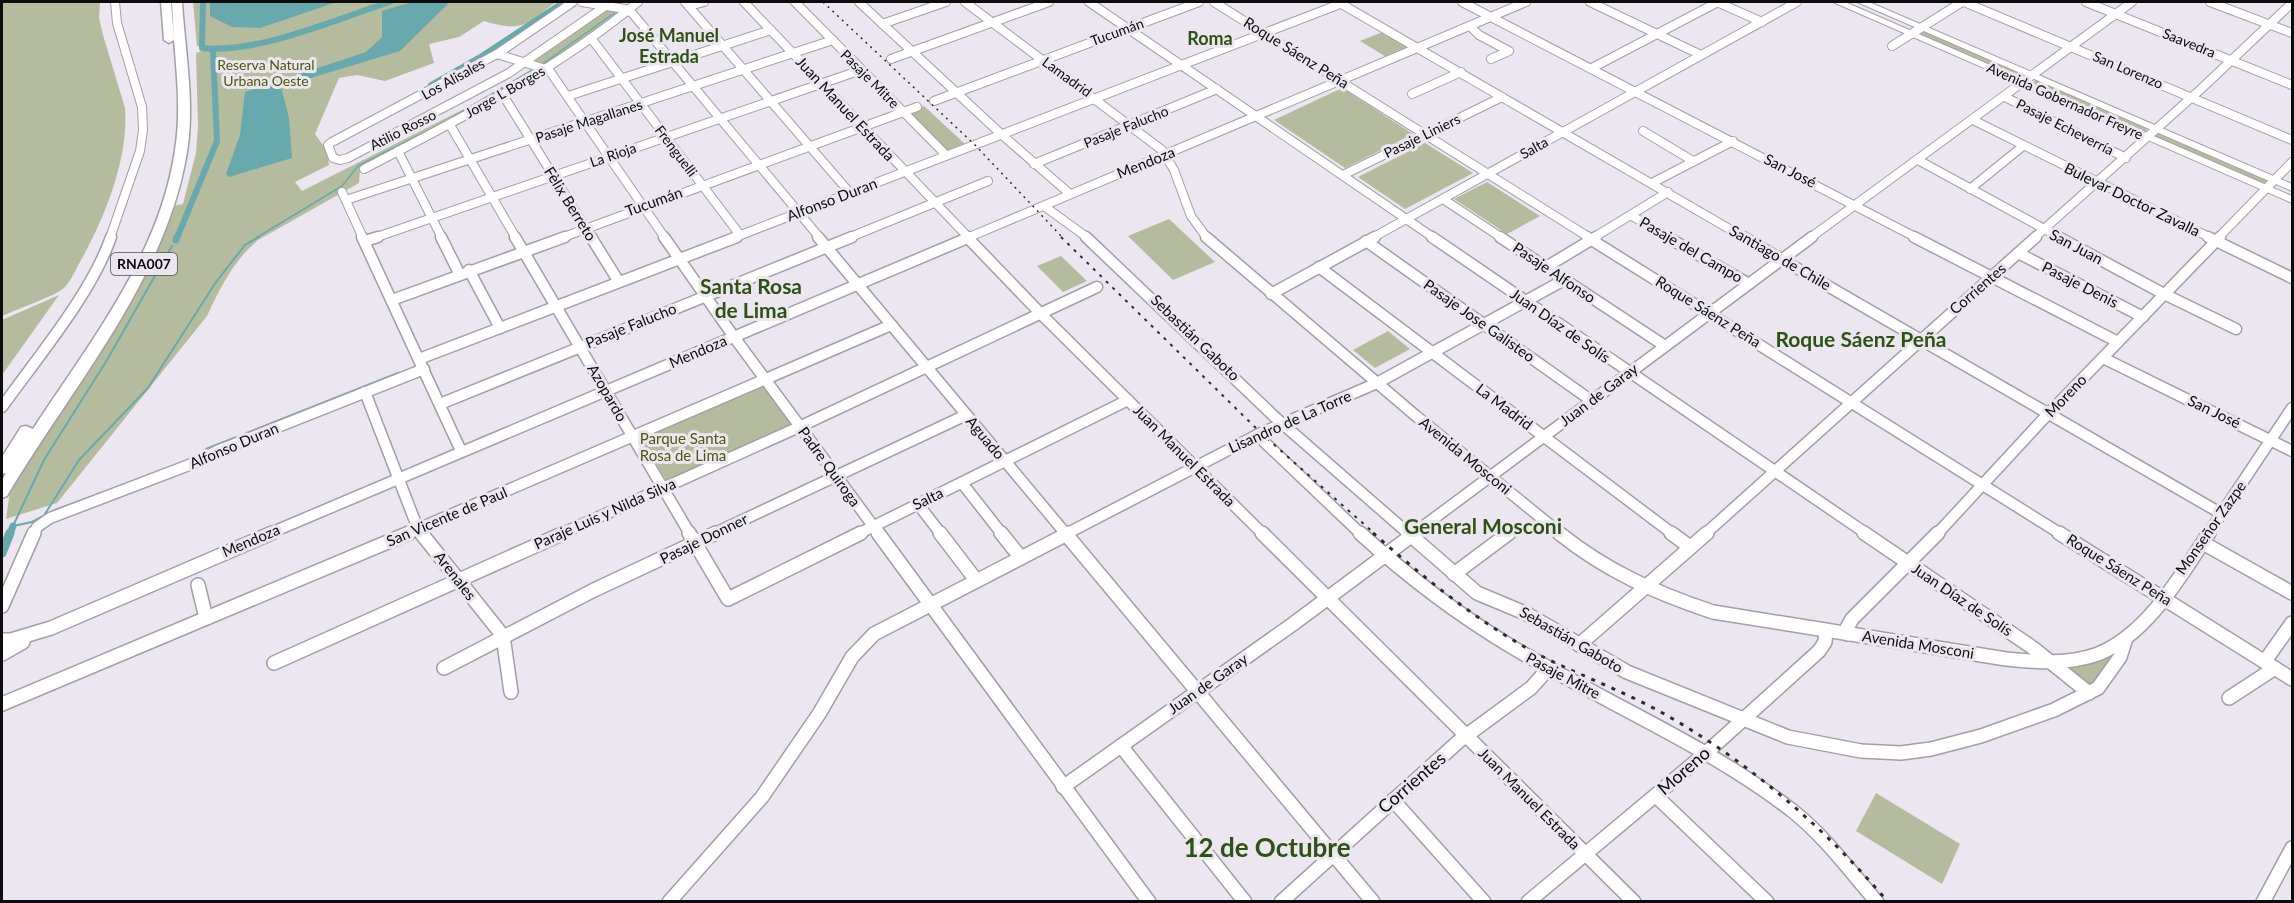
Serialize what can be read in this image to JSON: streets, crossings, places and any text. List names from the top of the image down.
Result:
{
  "streets": {
    "highway": ["RNA007"],
    "main road": ["Avenida Gobernador Freyre"],
    "street": [
      "Tucumán",
      "Saavedra",
      "Roque Sáenz Peña",
      "San Lorenzo",
      "Lamadrid",
      "Los Alisales",
      "Pasaje Mitre",
      "Jorge L Borges",
      "Juan Manuel Estrada",
      "Pasaje Magallanes",
      "Pasaje Falucho",
      "Pasaje Echeverría",
      "Atilio Rosso",
      "Pasaje Liniers",
      "Salta",
      "Frenguelli",
      "La Rioja",
      "Mendoza",
      "San José",
      "Alfonso Duran",
      "Bulevar Doctor Zavalla",
      "Fèlix Berreto",
      "San Juan",
      "Pasaje del Campo",
      "Santiago de Chile",
      "Pasaje Alfonso",
      "Pasaje Denis",
      "Corrientes",
      "Pasaje Jose Galisteo",
      "Juan Díaz de Solís",
      "Sebastián Gaboto",
      "Azopardo",
      "Juan de Garay",
      "Moreno",
      "La Madrid",
      "Lisandro de La Torre",
      "Aguado",
      "Avenida Mosconi",
      "Padre Quiroga",
      "Paraje Luis y Nilda Silva",
      "San Vicente de Paul",
      "Monseñor Zazpe",
      "Pasaje Donner",
      "Arenales"
    ]
  },
  "crossings": [
    ["Tucumán", "Lamadrid"],
    ["Tucumán", "Pasaje Mitre"],
    ["Tucumán", "Juan Manuel Estrada"],
    ["Tucumán", "Frenguelli"],
    ["Tucumán", "Fèlix Berreto"],
    ["Tucumán", "Juan Díaz de Solís"],
    ["Tucumán", "Azopardo"],
    ["Tucumán", "Aguado"],
    ["Tucumán", "Padre Quiroga"],
    ["Saavedra", "Corrientes"],
    ["Saavedra", "Juan de Garay"],
    ["Roque Sáenz Peña", "Pasaje Liniers"],
    ["Roque Sáenz Peña", "Salta"],
    ["Roque Sáenz Peña", "Mendoza"],
    ["Roque Sáenz Peña", "Alfonso Duran"],
    ["Roque Sáenz Peña", "Corrientes"],
    ["Roque Sáenz Peña", "Juan de Garay"],
    ["Roque Sáenz Peña", "Moreno"],
    ["Roque Sáenz Peña", "Monseñor Zazpe"],
    ["San Lorenzo", "Corrientes"],
    ["San Lorenzo", "Juan de Garay"],
    ["Lamadrid", "Pasaje Falucho"],
    ["Lamadrid", "Mendoza"],
    ["Lamadrid", "Alfonso Duran"],
    ["Lamadrid", "Avenida Mosconi"],
    ["Los Alisales", "Atilio Rosso"],
    ["Pasaje Mitre", "Pasaje Magallanes"],
    ["Pasaje Mitre", "La Rioja"],
    ["Pasaje Mitre", "Alfonso Duran"],
    ["Pasaje Mitre", "Corrientes"],
    ["Pasaje Mitre", "Juan de Garay"],
    ["Pasaje Mitre", "Moreno"],
    ["Pasaje Mitre", "Lisandro de La Torre"],
    ["Jorge L Borges", "Frenguelli"],
    ["Jorge L Borges", "Fèlix Berreto"],
    ["Jorge L Borges", "Azopardo"],
    ["Jorge L Borges", "Aguado"],
    ["Jorge L Borges", "Padre Quiroga"],
    ["Avenida Gobernador Freyre", "Corrientes"],
    ["Avenida Gobernador Freyre", "Juan de Garay"],
    ["Avenida Gobernador Freyre", "Moreno"],
    ["Juan Manuel Estrada", "Pasaje Magallanes"],
    ["Juan Manuel Estrada", "Pasaje Falucho"],
    ["Juan Manuel Estrada", "Salta"],
    ["Juan Manuel Estrada", "La Rioja"],
    ["Juan Manuel Estrada", "Mendoza"],
    ["Juan Manuel Estrada", "Alfonso Duran"],
    ["Juan Manuel Estrada", "Corrientes"],
    ["Juan Manuel Estrada", "Juan de Garay"],
    ["Juan Manuel Estrada", "Moreno"],
    ["Juan Manuel Estrada", "Lisandro de La Torre"],
    ["Juan Manuel Estrada", "Paraje Luis y Nilda Silva"],
    ["Pasaje Magallanes", "Frenguelli"],
    ["Pasaje Magallanes", "La Rioja"],
    ["Pasaje Magallanes", "Fèlix Berreto"],
    ["Pasaje Magallanes", "Azopardo"],
    ["Pasaje Magallanes", "Aguado"],
    ["Pasaje Magallanes", "Padre Quiroga"],
    ["Pasaje Falucho", "Juan Díaz de Solís"],
    ["Pasaje Falucho", "Azopardo"],
    ["Pasaje Falucho", "Aguado"],
    ["Pasaje Falucho", "Padre Quiroga"],
    ["Pasaje Echeverría", "Corrientes"],
    ["Pasaje Echeverría", "Juan de Garay"],
    ["Pasaje Liniers", "Santiago de Chile"],
    ["Pasaje Liniers", "Juan Díaz de Solís"],
    ["Salta", "San José"],
    ["Salta", "Santiago de Chile"],
    ["Salta", "Pasaje Alfonso"],
    ["Salta", "Pasaje Jose Galisteo"],
    ["Salta", "Juan Díaz de Solís"],
    ["Salta", "Azopardo"],
    ["Salta", "La Madrid"],
    ["Salta", "Aguado"],
    ["Salta", "Avenida Mosconi"],
    ["Salta", "Padre Quiroga"],
    ["Frenguelli", "La Rioja"],
    ["Frenguelli", "Alfonso Duran"],
    ["La Rioja", "Fèlix Berreto"],
    ["La Rioja", "Azopardo"],
    ["La Rioja", "Aguado"],
    ["La Rioja", "Padre Quiroga"],
    ["Mendoza", "San José"],
    ["Mendoza", "Santiago de Chile"],
    ["Mendoza", "Juan Díaz de Solís"],
    ["Mendoza", "Sebastián Gaboto"],
    ["Mendoza", "Azopardo"],
    ["Mendoza", "Aguado"],
    ["Mendoza", "Avenida Mosconi"],
    ["Mendoza", "Padre Quiroga"],
    ["Mendoza", "Arenales"],
    ["San José", "Corrientes"],
    ["San José", "Juan de Garay"],
    ["San José", "Moreno"],
    ["San José", "Monseñor Zazpe"],
    ["Alfonso Duran", "Fèlix Berreto"],
    ["Alfonso Duran", "Santiago de Chile"],
    ["Alfonso Duran", "Juan Díaz de Solís"],
    ["Alfonso Duran", "Azopardo"],
    ["Alfonso Duran", "Aguado"],
    ["Alfonso Duran", "Padre Quiroga"],
    ["Alfonso Duran", "Arenales"],
    ["Bulevar Doctor Zavalla", "Corrientes"],
    ["Bulevar Doctor Zavalla", "Juan de Garay"],
    ["Bulevar Doctor Zavalla", "Moreno"],
    ["San Juan", "Corrientes"],
    ["San Juan", "Juan de Garay"],
    ["San Juan", "Moreno"],
    ["Pasaje del Campo", "Juan de Garay"],
    ["Santiago de Chile", "Corrientes"],
    ["Santiago de Chile", "Juan de Garay"],
    ["Santiago de Chile", "Moreno"],
    ["Santiago de Chile", "Monseñor Zazpe"],
    ["Pasaje Alfonso", "Juan de Garay"],
    ["Pasaje Alfonso", "Lisandro de La Torre"],
    ["Pasaje Denis", "Corrientes"],
    ["Pasaje Denis", "Moreno"],
    ["Corrientes", "Juan Díaz de Solís"],
    ["Corrientes", "Sebastián Gaboto"],
    ["Corrientes", "La Madrid"],
    ["Corrientes", "Aguado"],
    ["Corrientes", "Avenida Mosconi"],
    ["Pasaje Jose Galisteo", "Juan de Garay"],
    ["Pasaje Jose Galisteo", "Lisandro de La Torre"],
    ["Juan Díaz de Solís", "Juan de Garay"],
    ["Juan Díaz de Solís", "Moreno"],
    ["Juan Díaz de Solís", "Lisandro de La Torre"],
    ["Juan Díaz de Solís", "Avenida Mosconi"],
    ["Juan Díaz de Solís", "Monseñor Zazpe"],
    ["Sebastián Gaboto", "Juan de Garay"],
    ["Sebastián Gaboto", "Moreno"],
    ["Sebastián Gaboto", "Lisandro de La Torre"],
    ["Sebastián Gaboto", "Monseñor Zazpe"],
    ["Azopardo", "Paraje Luis y Nilda Silva"],
    ["Azopardo", "San Vicente de Paul"],
    ["Azopardo", "Pasaje Donner"],
    ["Juan de Garay", "La Madrid"],
    ["Juan de Garay", "Aguado"],
    ["Juan de Garay", "Avenida Mosconi"],
    ["Juan de Garay", "Padre Quiroga"],
    ["Moreno", "Avenida Mosconi"],
    ["La Madrid", "Lisandro de La Torre"],
    ["Lisandro de La Torre", "Aguado"],
    ["Lisandro de La Torre", "Avenida Mosconi"],
    ["Lisandro de La Torre", "Padre Quiroga"],
    ["Aguado", "Paraje Luis y Nilda Silva"],
    ["Aguado", "San Vicente de Paul"],
    ["Aguado", "Pasaje Donner"],
    ["Avenida Mosconi", "Monseñor Zazpe"],
    ["Padre Quiroga", "Paraje Luis y Nilda Silva"],
    ["Padre Quiroga", "San Vicente de Paul"],
    ["Padre Quiroga", "Pasaje Donner"],
    ["Paraje Luis y Nilda Silva", "Arenales"],
    ["San Vicente de Paul", "Arenales"],
    ["Pasaje Donner", "Arenales"]
  ],
  "districts": [
    "José Manuel Estrada",
    "Roma",
    "Santa Rosa de Lima",
    "Roque Sáenz Peña",
    "General Mosconi",
    "12 de Octubre"
  ],
  "parks": ["Reserva Natural Urbana Oeste", "Parque Santa Rosa de Lima"]
}
